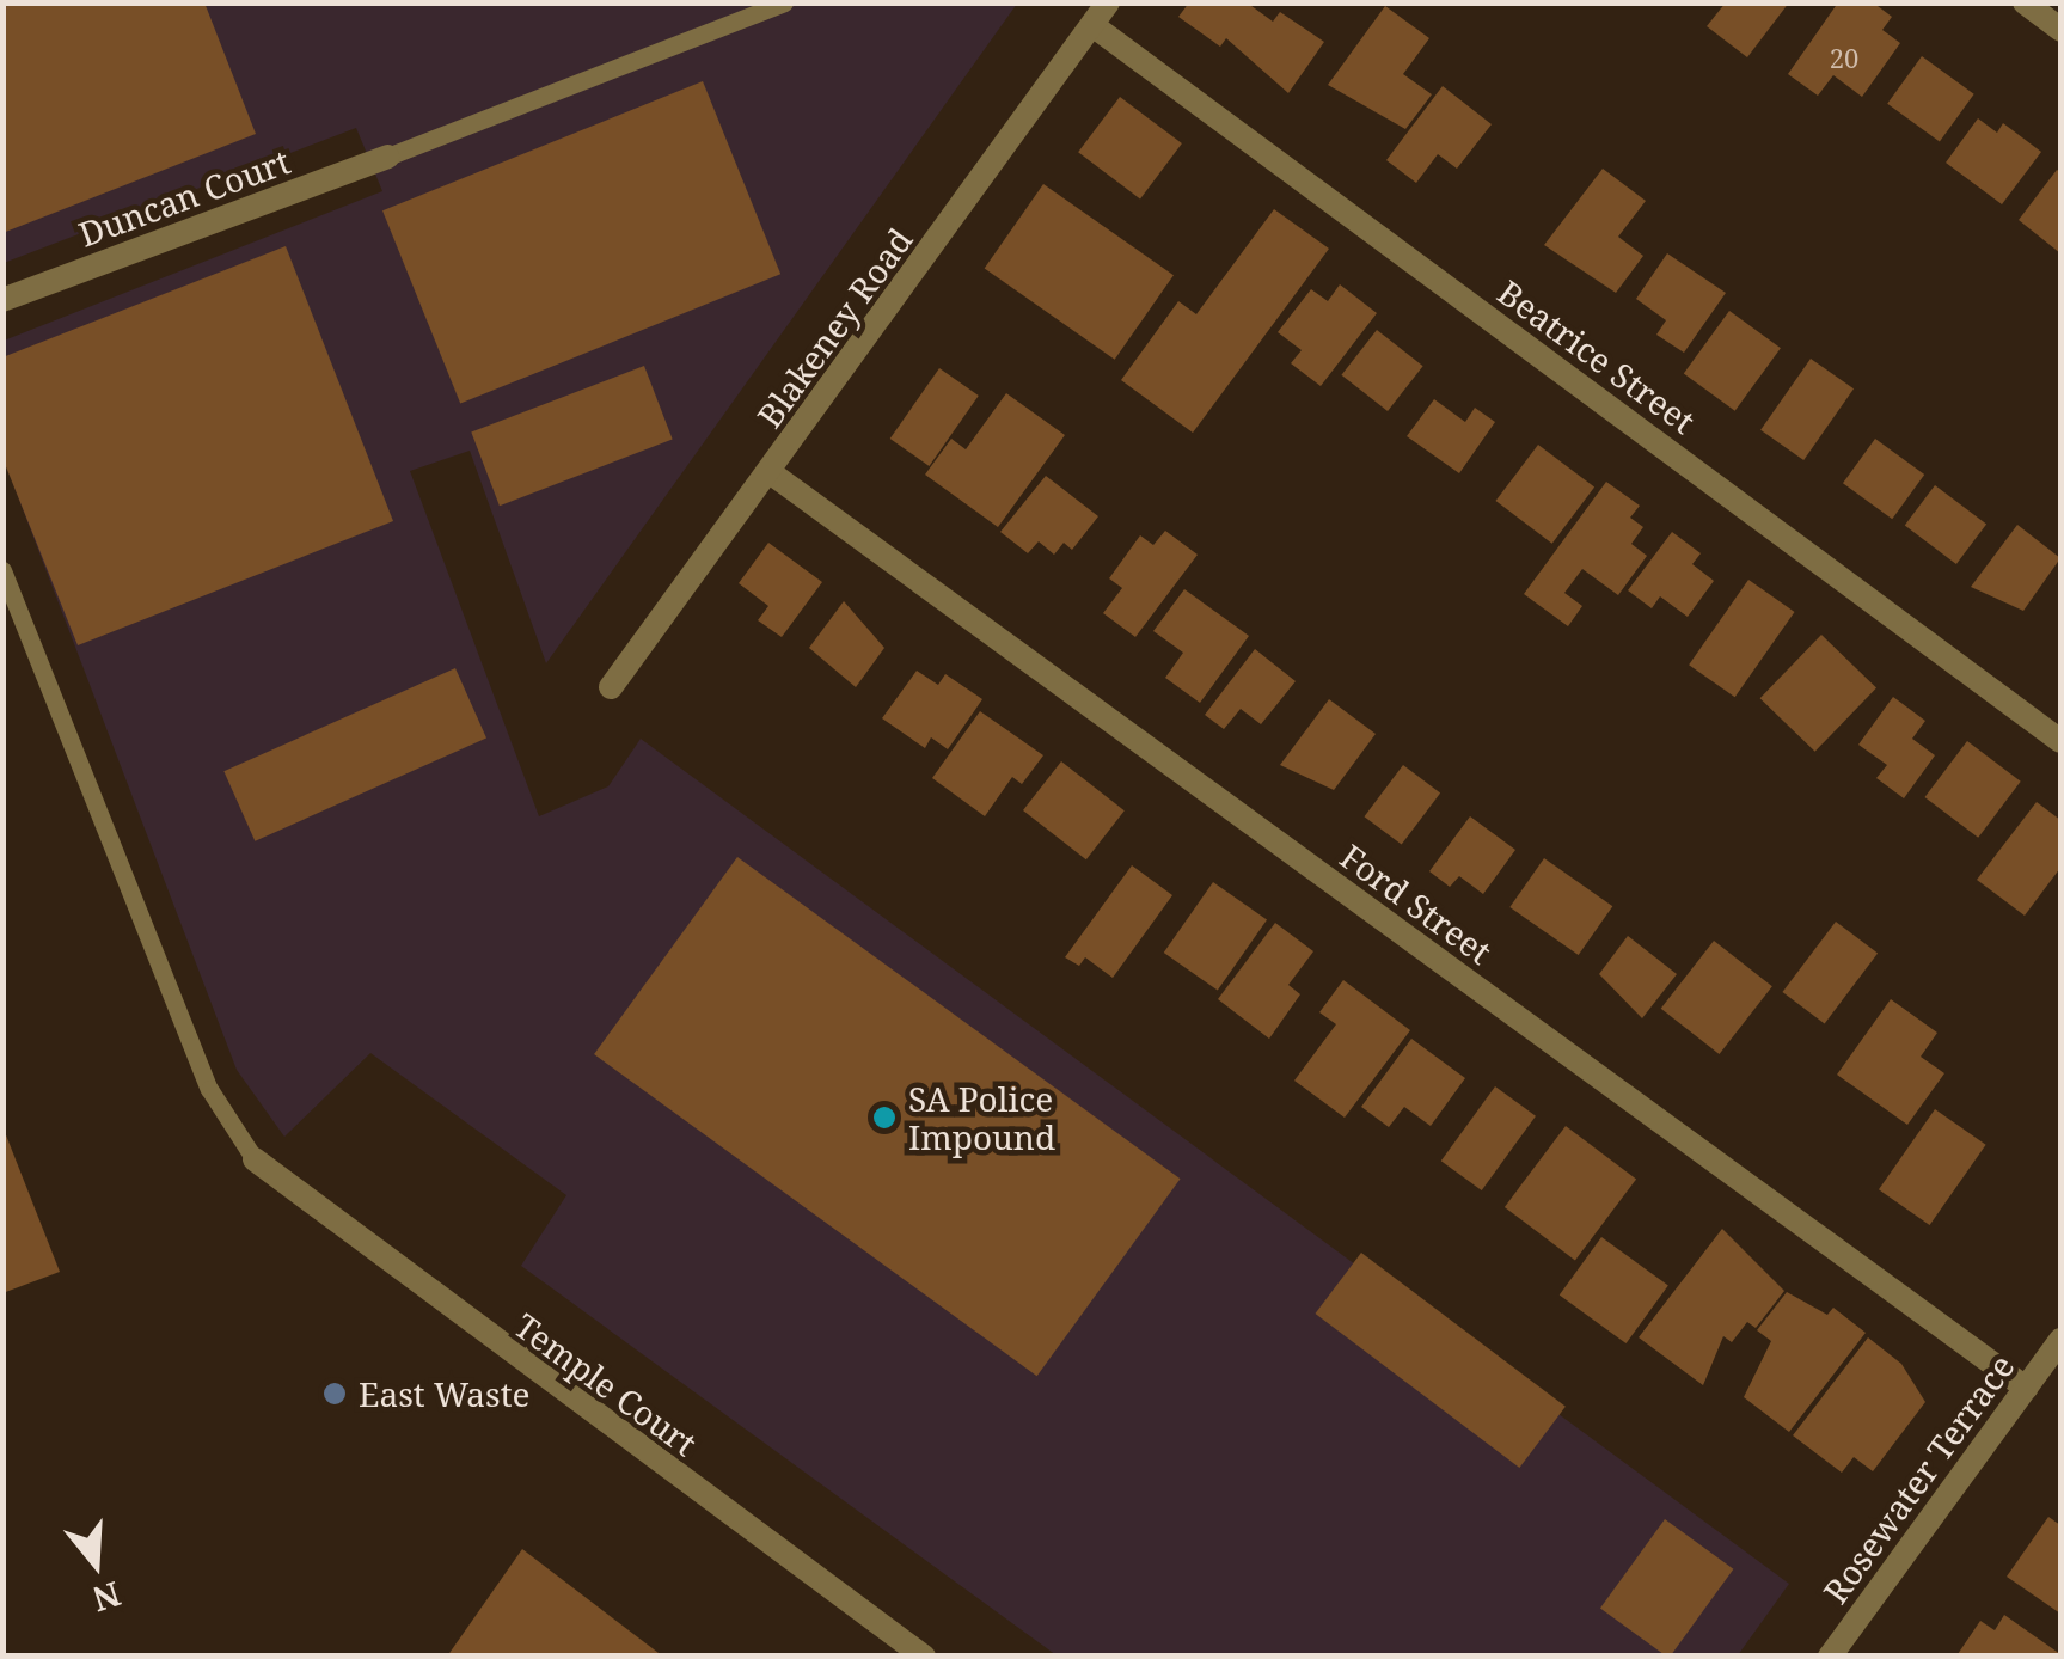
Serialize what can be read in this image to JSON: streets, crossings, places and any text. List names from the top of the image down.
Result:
{
  "streets": {
    "street": [
      "Duncan Court",
      "Blakeney Road",
      "Beatrice Street",
      "Ford Street",
      "Temple Court",
      "Rosewater Terrace"
    ]
  },
  "crossings": [
    ["Blakeney Road", "Beatrice Street"],
    ["Blakeney Road", "Ford Street"],
    ["Ford Street", "Rosewater Terrace"]
  ],
  "places": ["SA Police Impound", "East Waste"],
  "house_numbers": ["20"],
  "north": "bottom"
}
